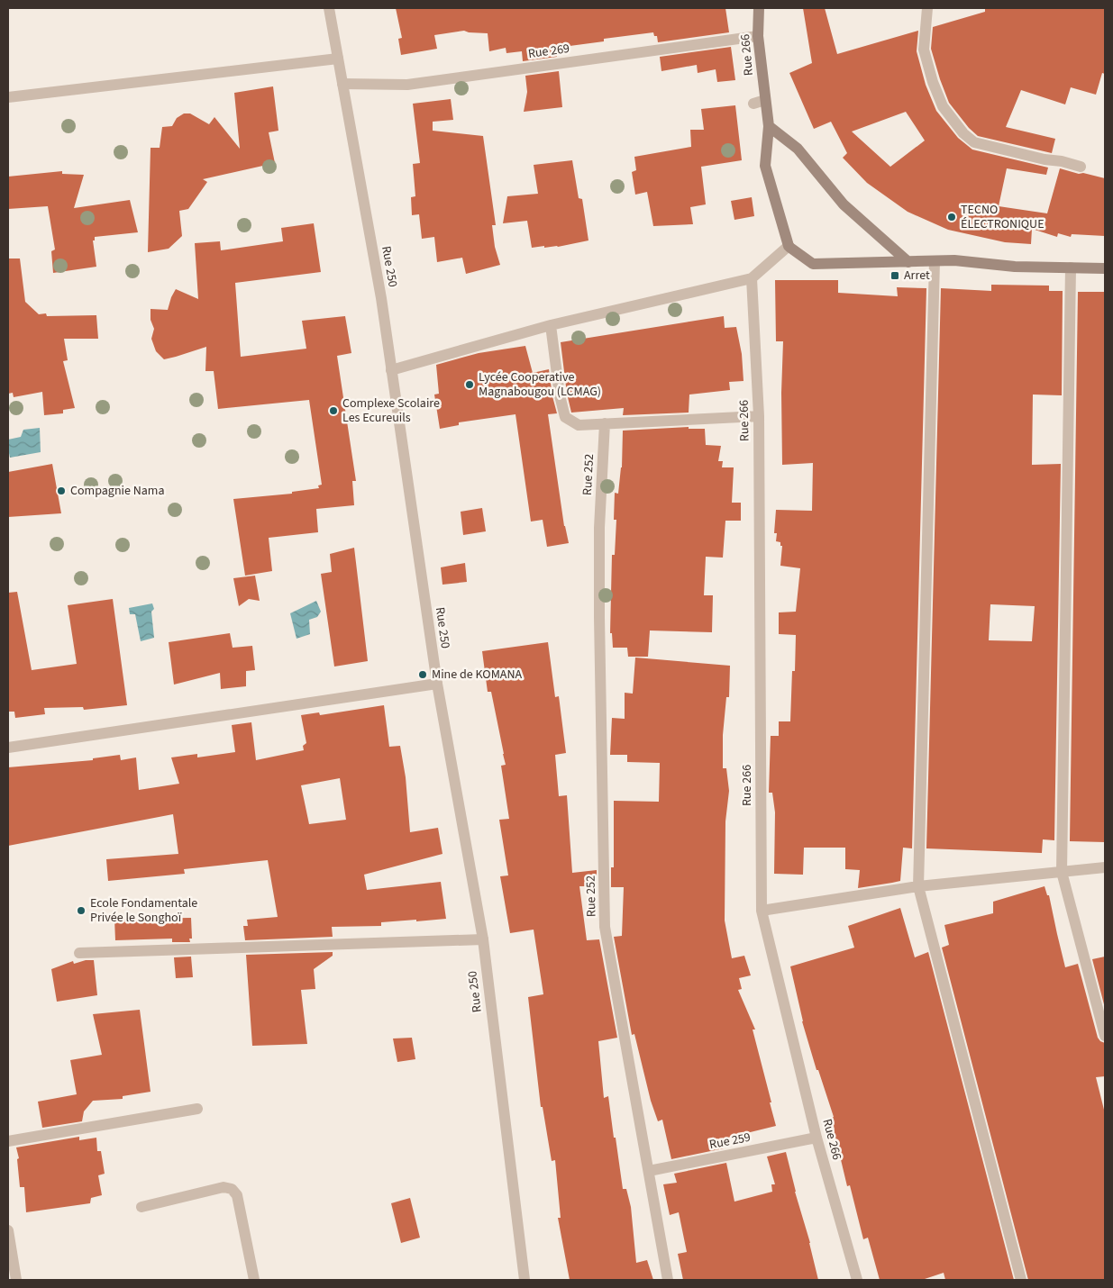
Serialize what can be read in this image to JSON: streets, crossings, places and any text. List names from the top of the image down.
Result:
{
  "streets": {
    "main road": ["Rue 266"],
    "street": [
      "Rue 269",
      "Rue 250",
      "Rue 252",
      "Rue 259"
    ]
  },
  "crossings": [
    ["Rue 269", "Rue 266"],
    ["Rue 269", "Rue 250"],
    ["Rue 266", "Rue 259"],
    ["Rue 252", "Rue 259"]
  ],
  "places": {
    "other": [
      "TECNO ÉLECTRONIQUE",
      "Lycée Cooperative Magnabougou (LCMAG)",
      "Complexe Scolaire Les Ecureuils",
      "Compagnie Nama",
      "Mine de KOMANA",
      "Ecole Fondamentale Privée le Songhoï"
    ],
    "transit": ["Arret"]
  }
}
